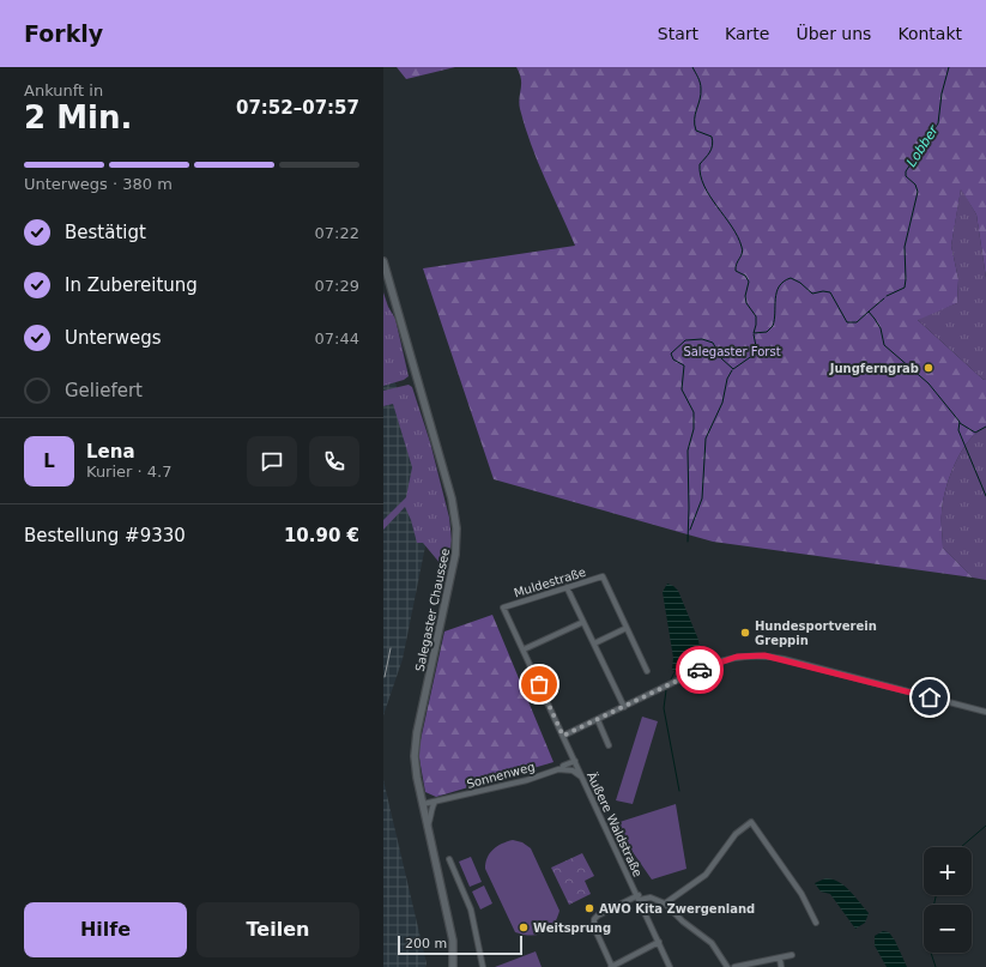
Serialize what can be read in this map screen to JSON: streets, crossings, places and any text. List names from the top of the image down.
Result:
{
  "streets": {
    "main road": ["Salegaster Chaussee"],
    "street": ["Muldestraße", "Sonnenweg", "Äußere Waldstraße"]
  },
  "crossings": [
    ["Muldestraße", "Äußere Waldstraße"],
    ["Salegaster Chaussee", "Sonnenweg"],
    ["Sonnenweg", "Äußere Waldstraße"]
  ],
  "water": ["Lobber"],
  "parks": ["Salegaster Forst"],
  "places": [
    "Jungferngrab",
    "Hundesportverein Greppin",
    "AWO Kita Zwergenland",
    "Weitsprung"
  ],
  "scale_bar": "200 m",
  "page": {
    "header": "Forkly",
    "nav": [
      "Start",
      "Karte",
      "Über uns",
      "Kontakt"
    ],
    "heading": ["2 Min.", "Ankunft in", "07:52–07:57"],
    "panel": [
      "Lena",
      "Kurier · 4.7",
      "Bestellung #9330",
      "10.90 €"
    ],
    "bar": "Unterwegs · 380 m",
    "list": [
      ["Bestätigt", "07:22"],
      ["In Zubereitung", "07:29"],
      ["Unterwegs", "07:44"],
      "Geliefert"
    ],
    "round": "L",
    "map_buttons": ["+", "−"],
    "buttons": ["Hilfe", "Teilen"],
    "scale": "200 m"
  }
}
